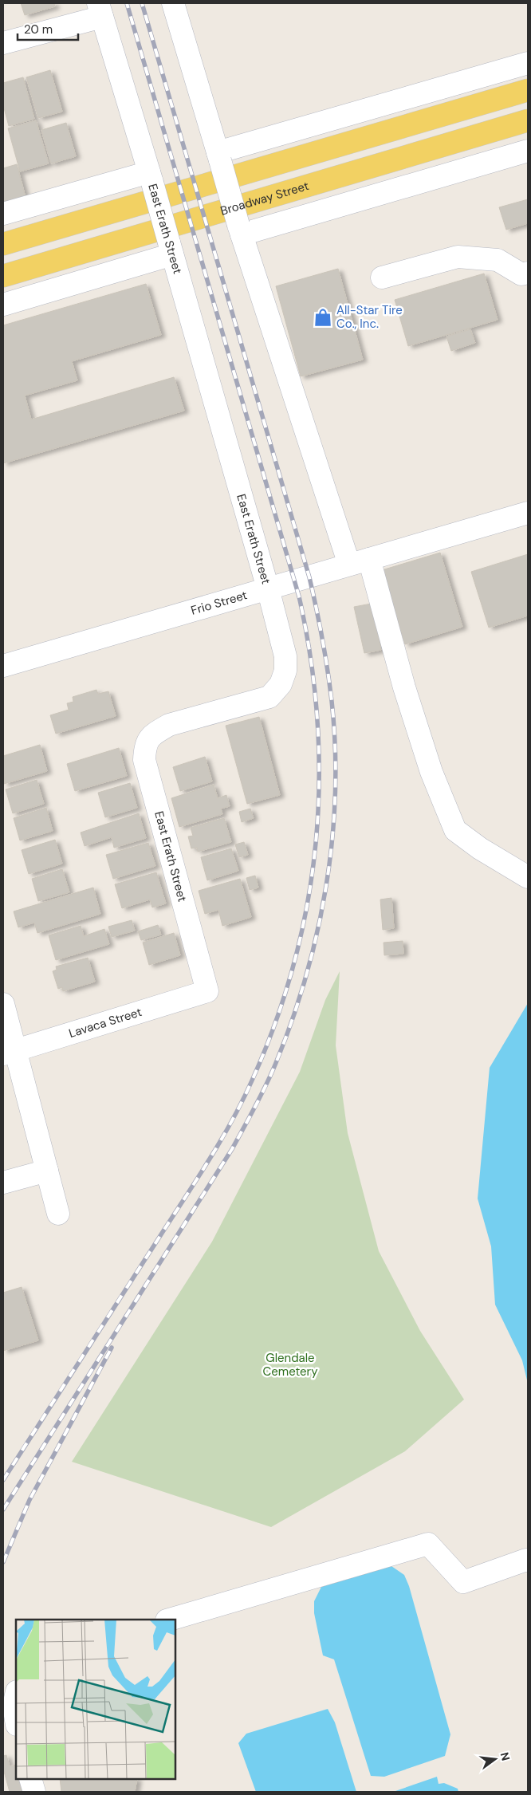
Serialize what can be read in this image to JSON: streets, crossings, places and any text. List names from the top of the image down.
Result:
{
  "streets": {
    "main road": ["Broadway Street"],
    "street": ["East Erath Street", "Frio Street", "Lavaca Street"]
  },
  "crossings": [
    ["East Erath Street", "Frio Street"],
    ["East Erath Street", "Lavaca Street"]
  ],
  "parks": ["Glendale Cemetery"],
  "places": {
    "shop": ["All-Star Tire Co., Inc."]
  },
  "scale_bar": "20 m",
  "north": "right"
}
